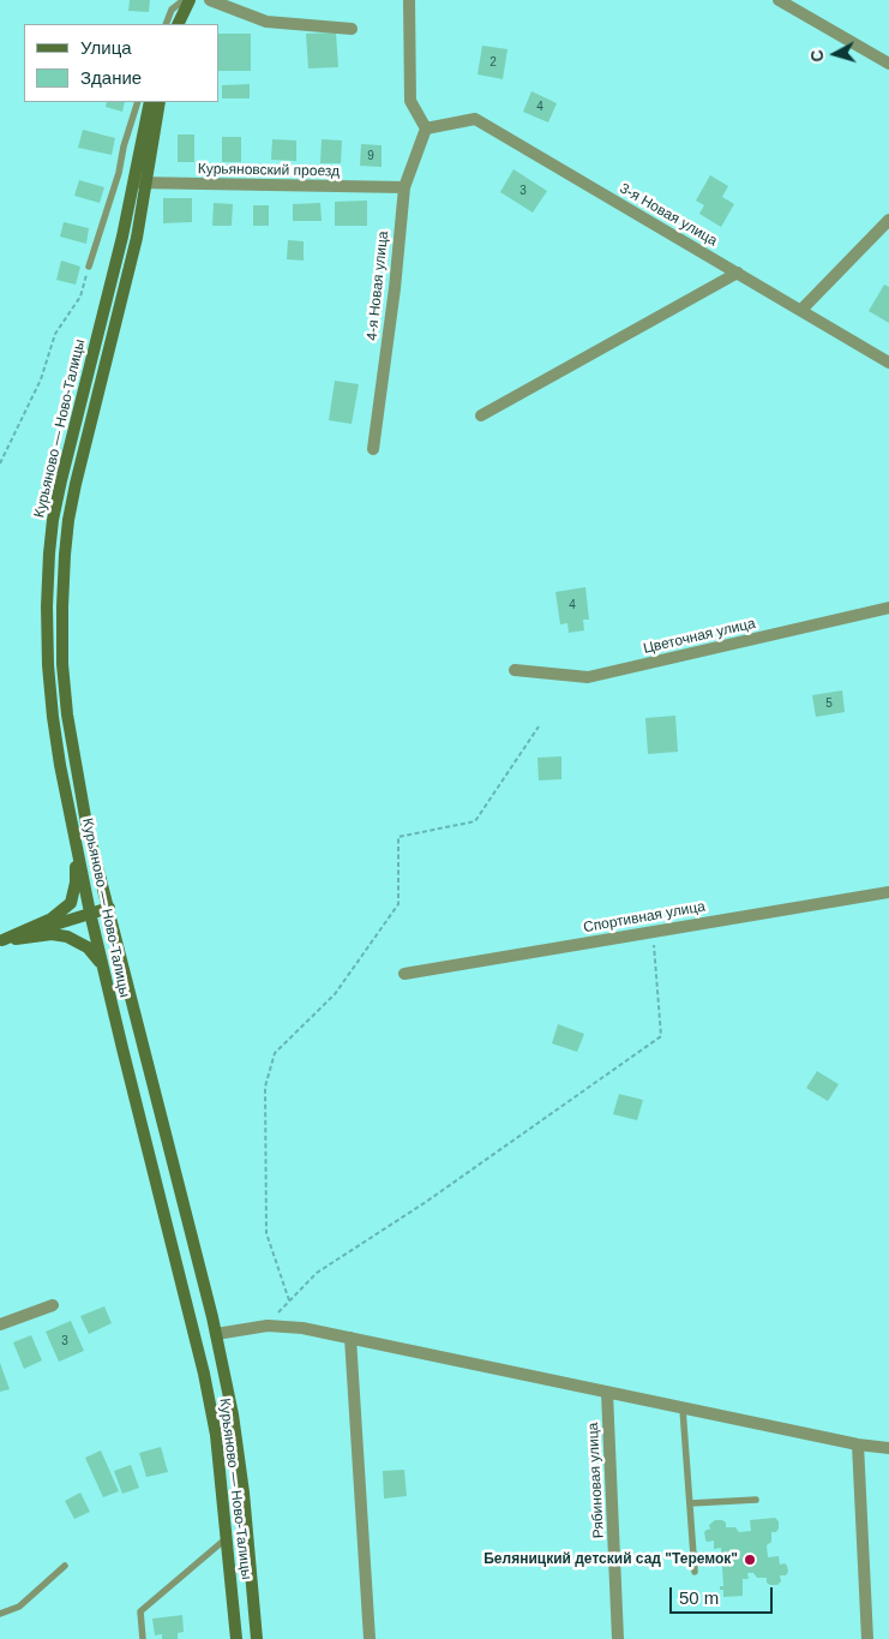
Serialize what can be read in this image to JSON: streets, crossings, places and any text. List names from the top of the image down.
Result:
{
  "streets": {
    "main road": ["Курьяново — Ново-Талицы"],
    "street": [
      "Курьяновский проезд",
      "3-я Новая улица",
      "4-я Новая улица",
      "Цветочная улица",
      "Спортивная улица",
      "Рябиновая улица"
    ]
  },
  "crossings": [
    ["Курьяновский проезд", "4-я Новая улица"],
    ["Курьяновский проезд", "Курьяново — Ново-Талицы"],
    ["3-я Новая улица", "4-я Новая улица"]
  ],
  "places": ["Беляницкий детский сад \"Теремок\""],
  "house_numbers": [
    "2",
    "4",
    "9",
    "3",
    "4",
    "5",
    "3"
  ],
  "legend": ["Улица", "Здание"],
  "scale_bar": "50 m",
  "north": "left"
}
